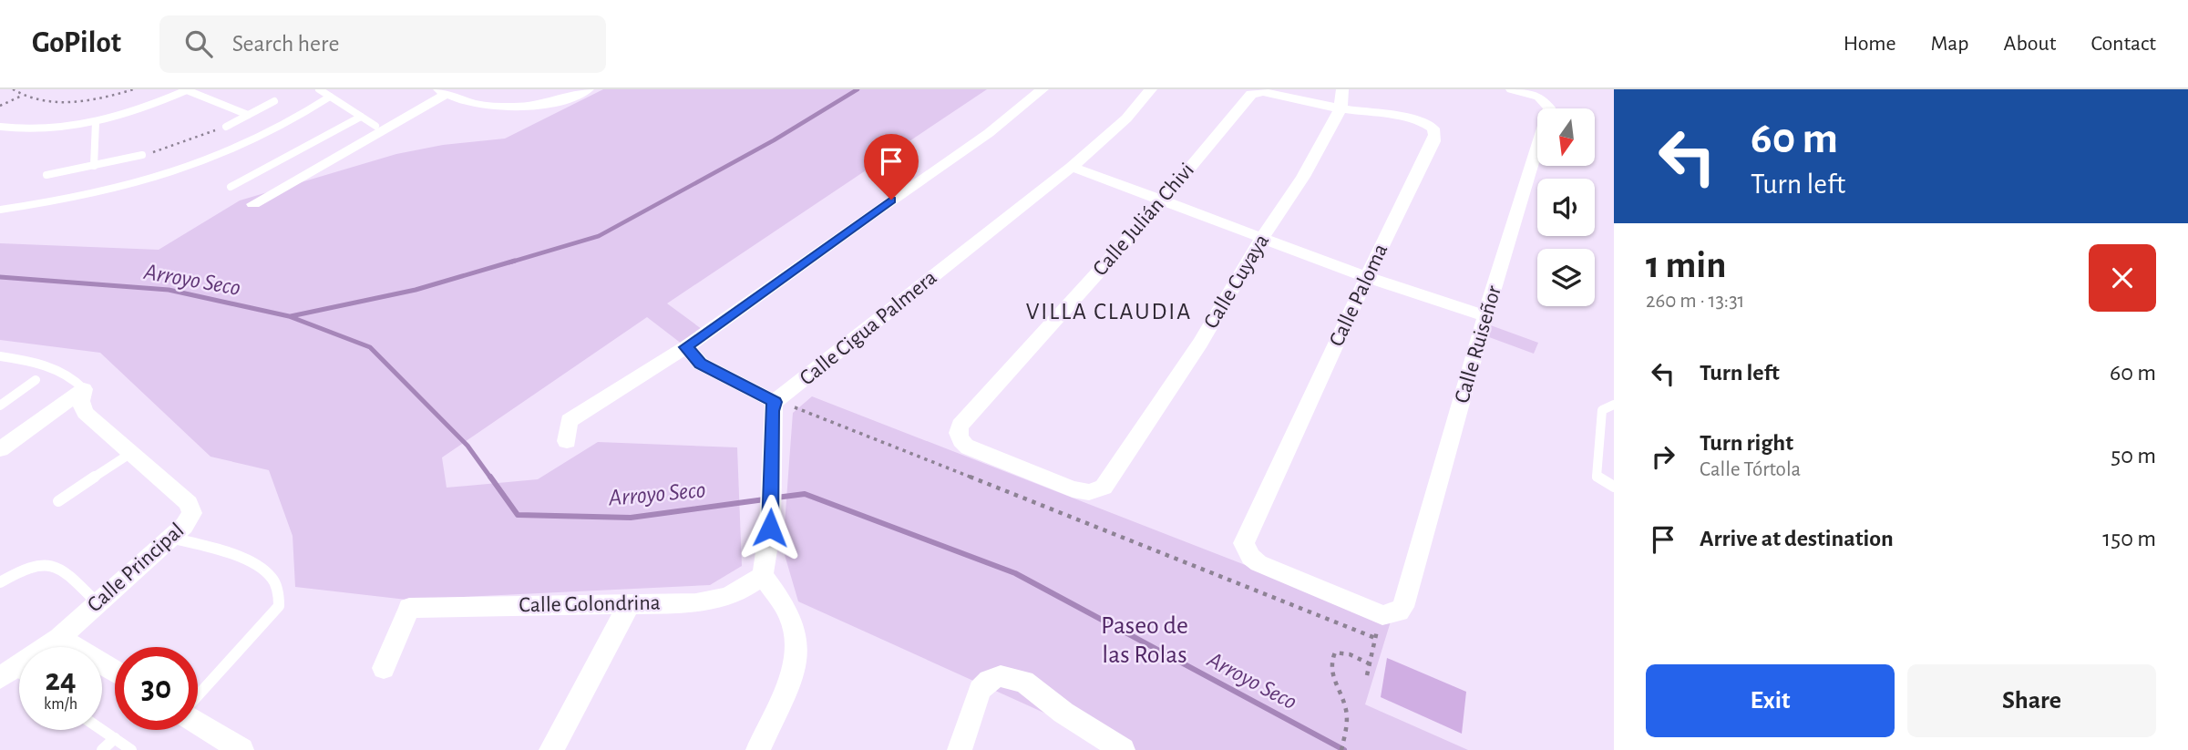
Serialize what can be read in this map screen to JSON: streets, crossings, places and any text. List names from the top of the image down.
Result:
{
  "streets": {
    "street": [
      "Calle Julián Chivi",
      "Calle Cuyaya",
      "Calle Paloma",
      "Calle Cigua Palmera",
      "Calle Ruiseñor",
      "Calle Principal",
      "Calle Golondrina"
    ]
  },
  "crossings": [
    ["Calle Julián Chivi", "Calle Cuyaya"],
    ["Calle Julián Chivi", "Calle Paloma"],
    ["Calle Cuyaya", "Calle Paloma"],
    ["Calle Paloma", "Calle Ruiseñor"]
  ],
  "districts": ["VILLA CLAUDIA"],
  "water": ["Arroyo Seco"],
  "parks": ["Paseo de las Rolas"],
  "north": "bottom",
  "page": {
    "header": "GoPilot",
    "search": "Search here",
    "nav": [
      "Home",
      "Map",
      "About",
      "Contact"
    ],
    "turn": ["60 m", "Turn left"],
    "heading": ["1 min", "260 m · 13:31"],
    "list": [
      {
        "name": "Turn left",
        "value": "60 m"
      },
      {
        "name": "Turn right",
        "note": "Calle Tórtola",
        "value": "50 m"
      },
      {
        "name": "Arrive at destination",
        "value": "150 m"
      }
    ],
    "speed": "24 km/h",
    "limit": "30",
    "buttons": ["Exit", "Share"]
  }
}
